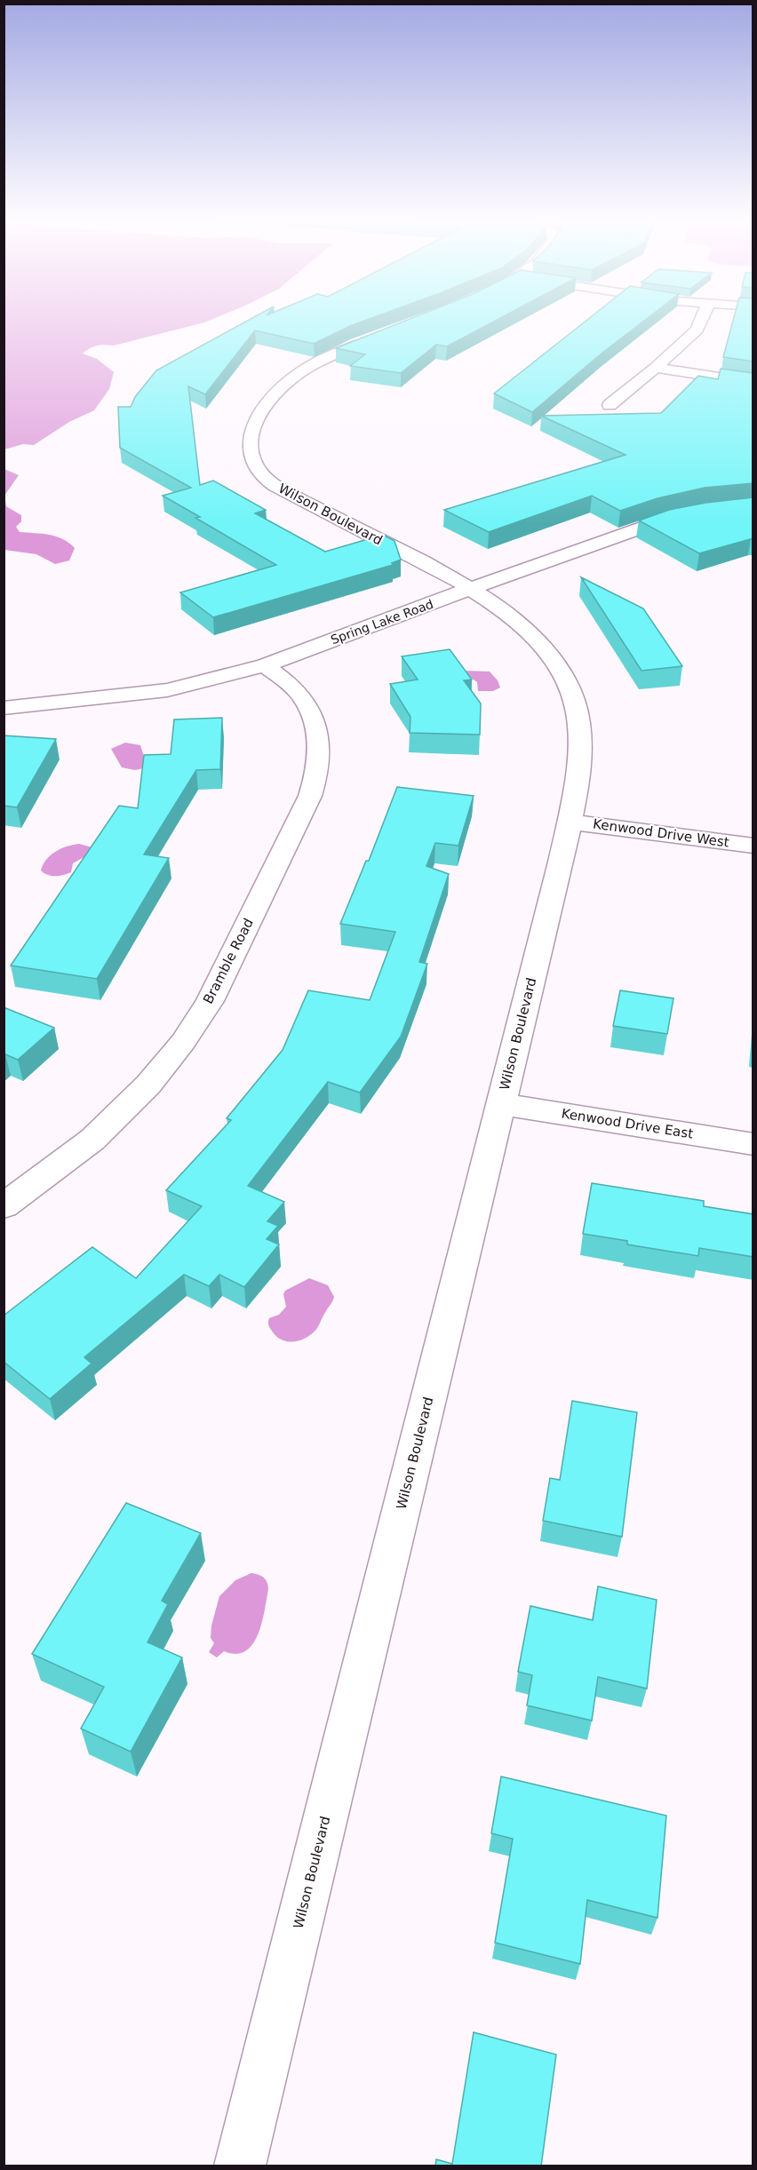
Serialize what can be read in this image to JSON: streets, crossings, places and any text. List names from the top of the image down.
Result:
{
  "streets": {
    "street": [
      "Wilson Boulevard",
      "Spring Lake Road",
      "Kenwood Drive West",
      "Bramble Road",
      "Kenwood Drive East"
    ]
  },
  "crossings": [
    ["Wilson Boulevard", "Spring Lake Road"],
    ["Wilson Boulevard", "Kenwood Drive West"],
    ["Wilson Boulevard", "Kenwood Drive East"],
    ["Spring Lake Road", "Bramble Road"]
  ]
}
